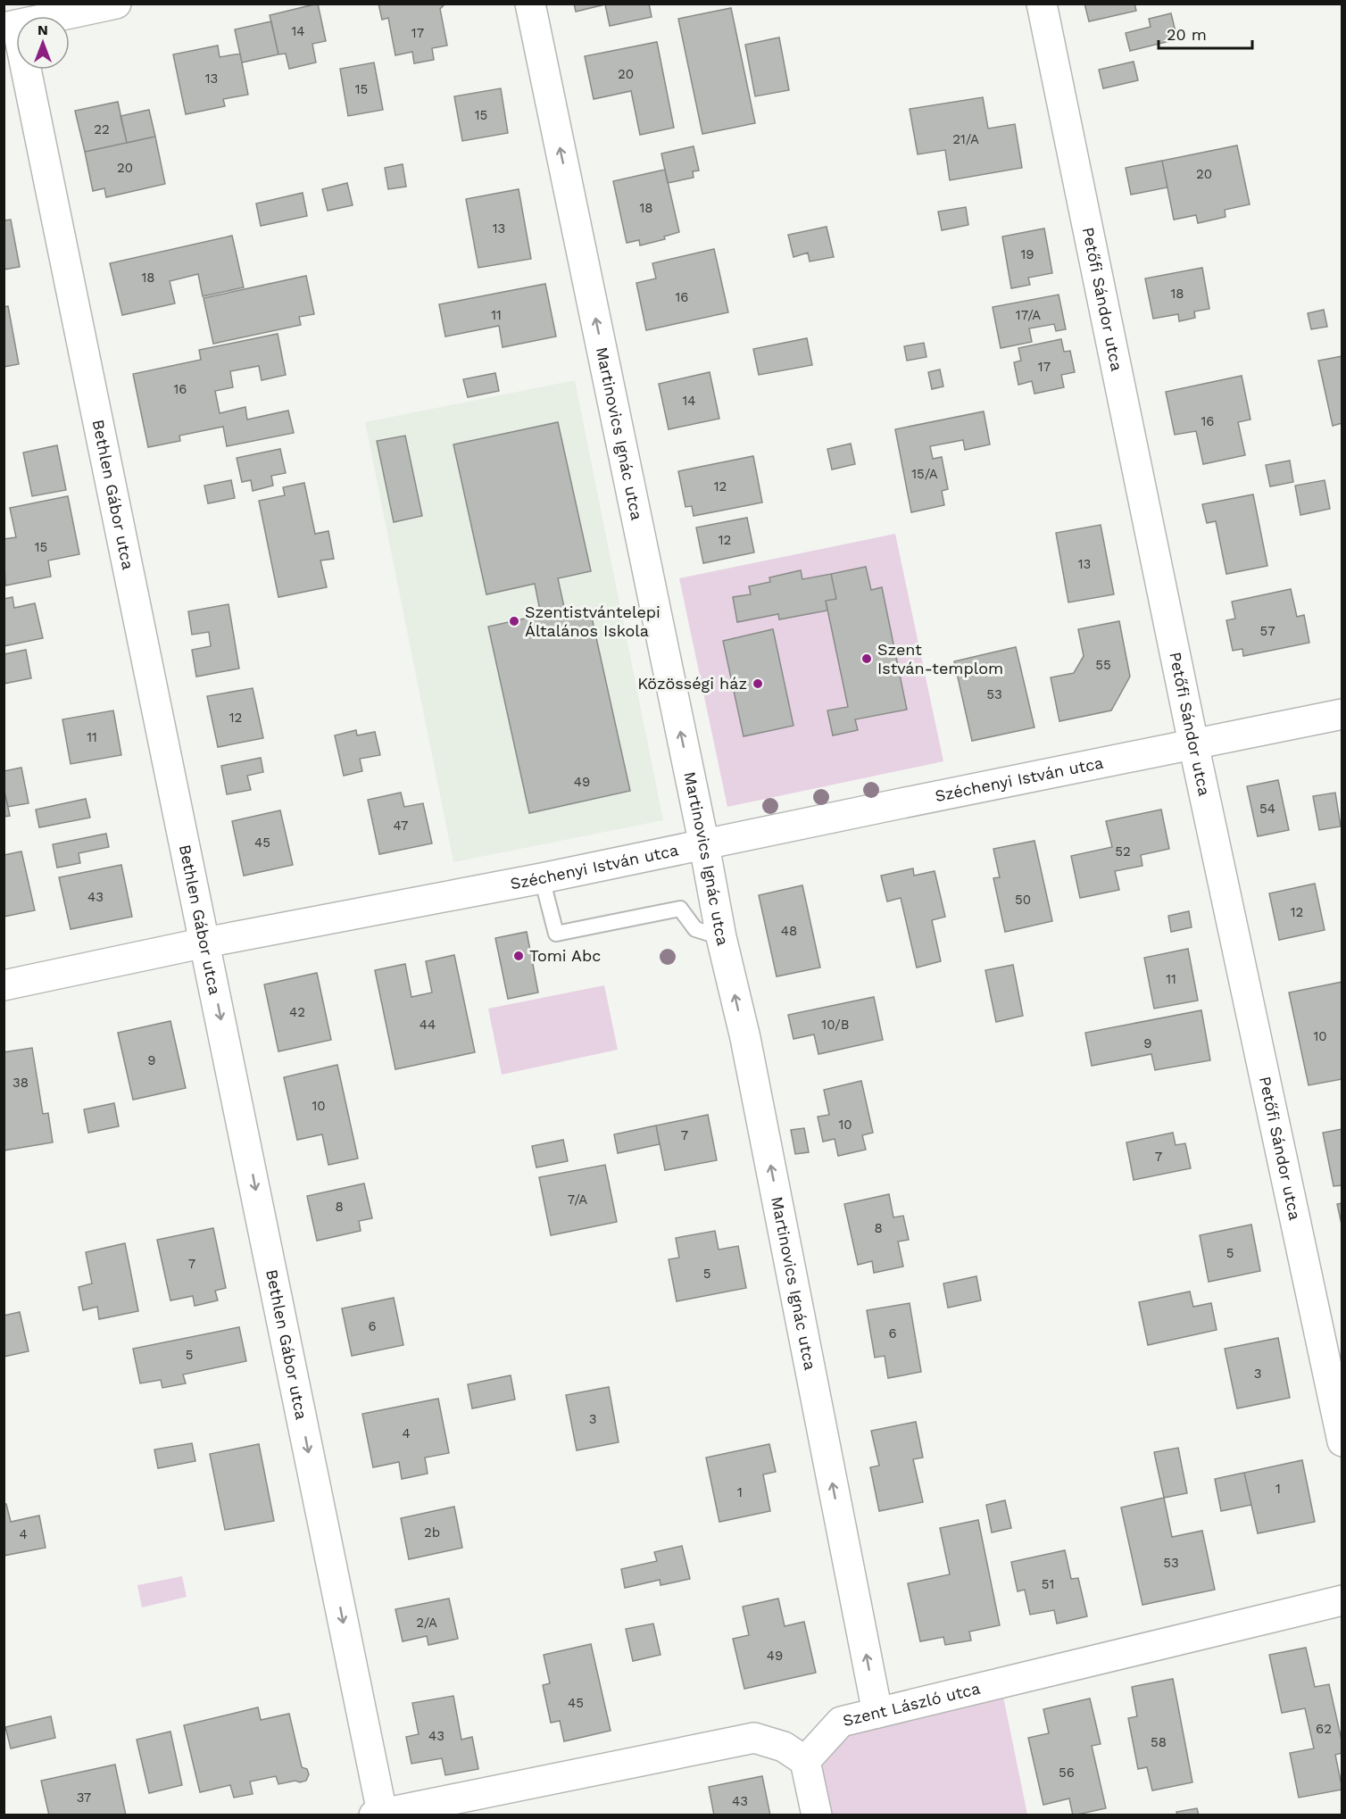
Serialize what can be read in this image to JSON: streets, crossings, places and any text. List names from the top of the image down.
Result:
{
  "streets": {
    "street": [
      "Petőfi Sándor utca",
      "Martinovics Ignác utca",
      "Bethlen Gábor utca",
      "Széchenyi István utca",
      "Szent László utca"
    ]
  },
  "crossings": [
    ["Petőfi Sándor utca", "Széchenyi István utca"],
    ["Martinovics Ignác utca", "Széchenyi István utca"],
    ["Martinovics Ignác utca", "Szent László utca"],
    ["Bethlen Gábor utca", "Széchenyi István utca"]
  ],
  "one_way": ["Martinovics Ignác utca", "Bethlen Gábor utca"],
  "places": [
    "Szentistvántelepi Általános Iskola",
    "Szent István-templom",
    "Közösségi ház",
    "Tomi Abc"
  ],
  "house_numbers": [
    "14",
    "17",
    "20",
    "13",
    "15",
    "15",
    "22",
    "21/A",
    "20",
    "20",
    "18",
    "13",
    "19",
    "18",
    "18",
    "16",
    "11",
    "17/A",
    "17",
    "16",
    "14",
    "16",
    "15/A",
    "12",
    "12",
    "15",
    "13",
    "57",
    "55",
    "53",
    "12",
    "11",
    "49",
    "54",
    "47",
    "45",
    "52",
    "43",
    "50",
    "12",
    "48",
    "11",
    "42",
    "44",
    "10/B",
    "10",
    "9",
    "9",
    "38",
    "10",
    "10",
    "7",
    "7",
    "7/A",
    "8",
    "8",
    "5",
    "7",
    "5",
    "6",
    "6",
    "5",
    "3",
    "3",
    "4",
    "1",
    "1",
    "2b",
    "4",
    "53",
    "51",
    "2/A",
    "49",
    "45",
    "62",
    "43",
    "58",
    "56",
    "37",
    "43"
  ],
  "scale_bar": "20 m",
  "north": "top"
}
